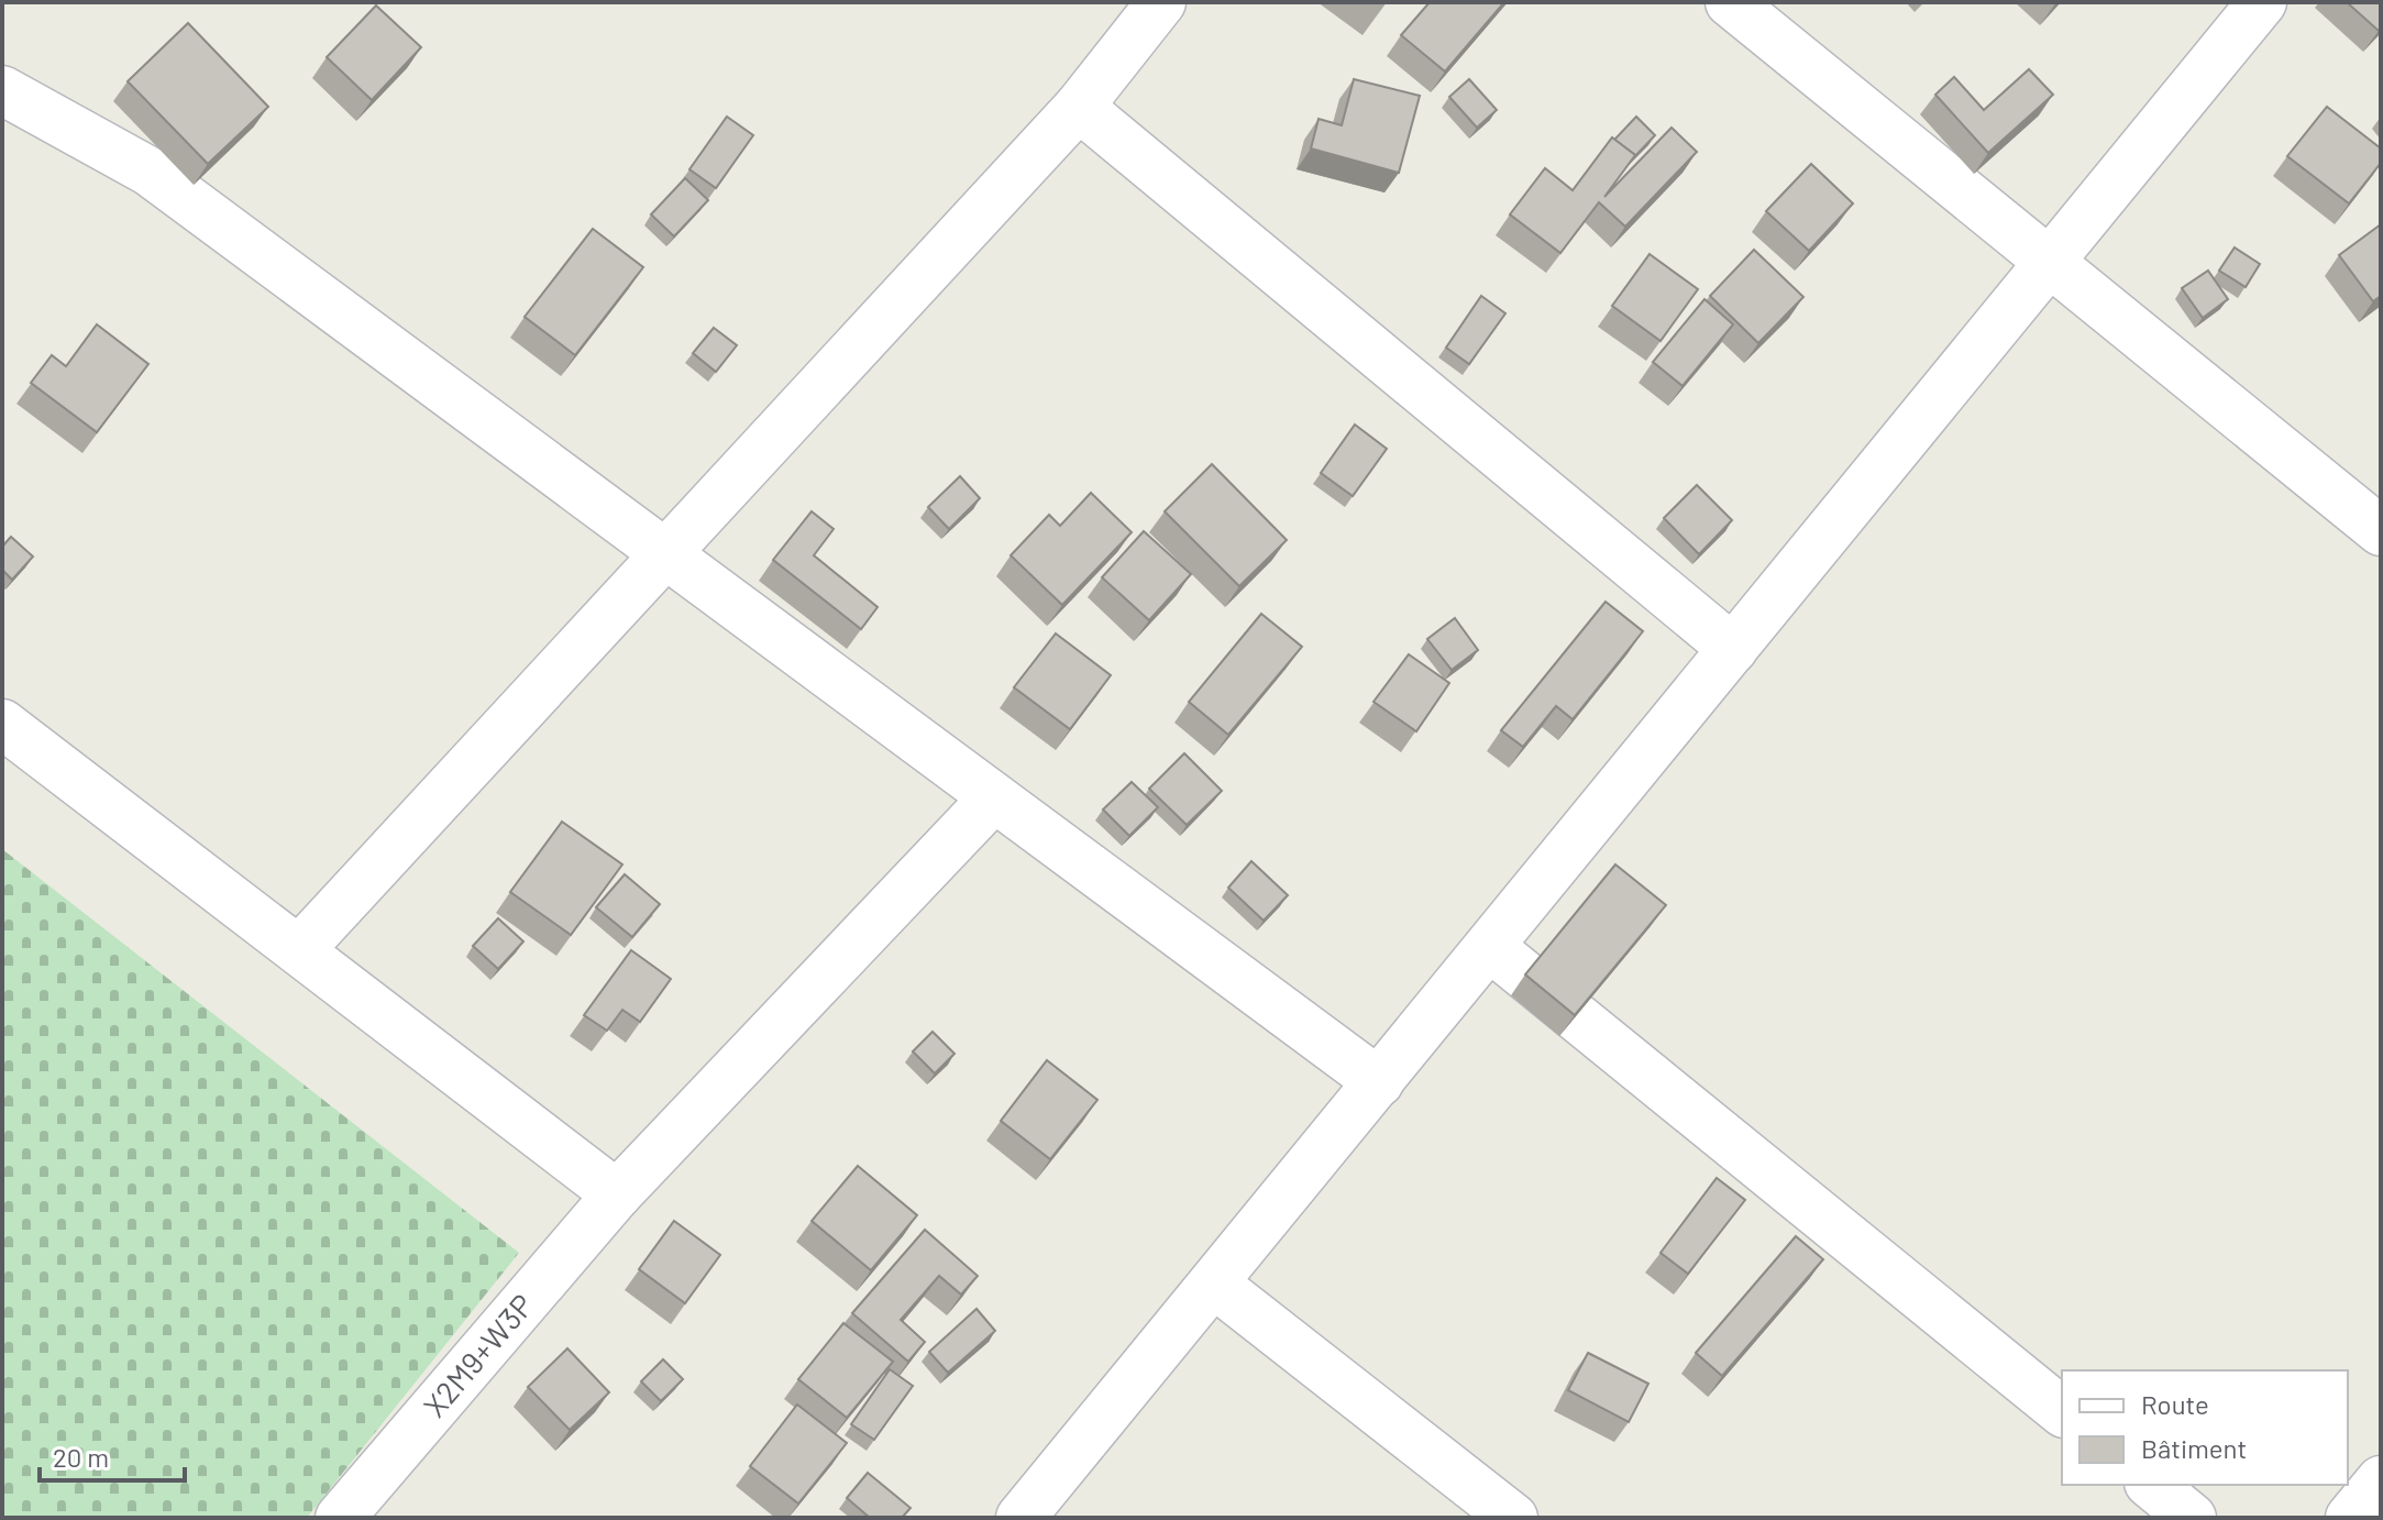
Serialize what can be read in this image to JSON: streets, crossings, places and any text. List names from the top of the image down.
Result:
{
  "streets": {
    "street": ["X2M9+W3P"]
  },
  "legend": ["Route", "Bâtiment"],
  "scale_bar": "20 m"
}
